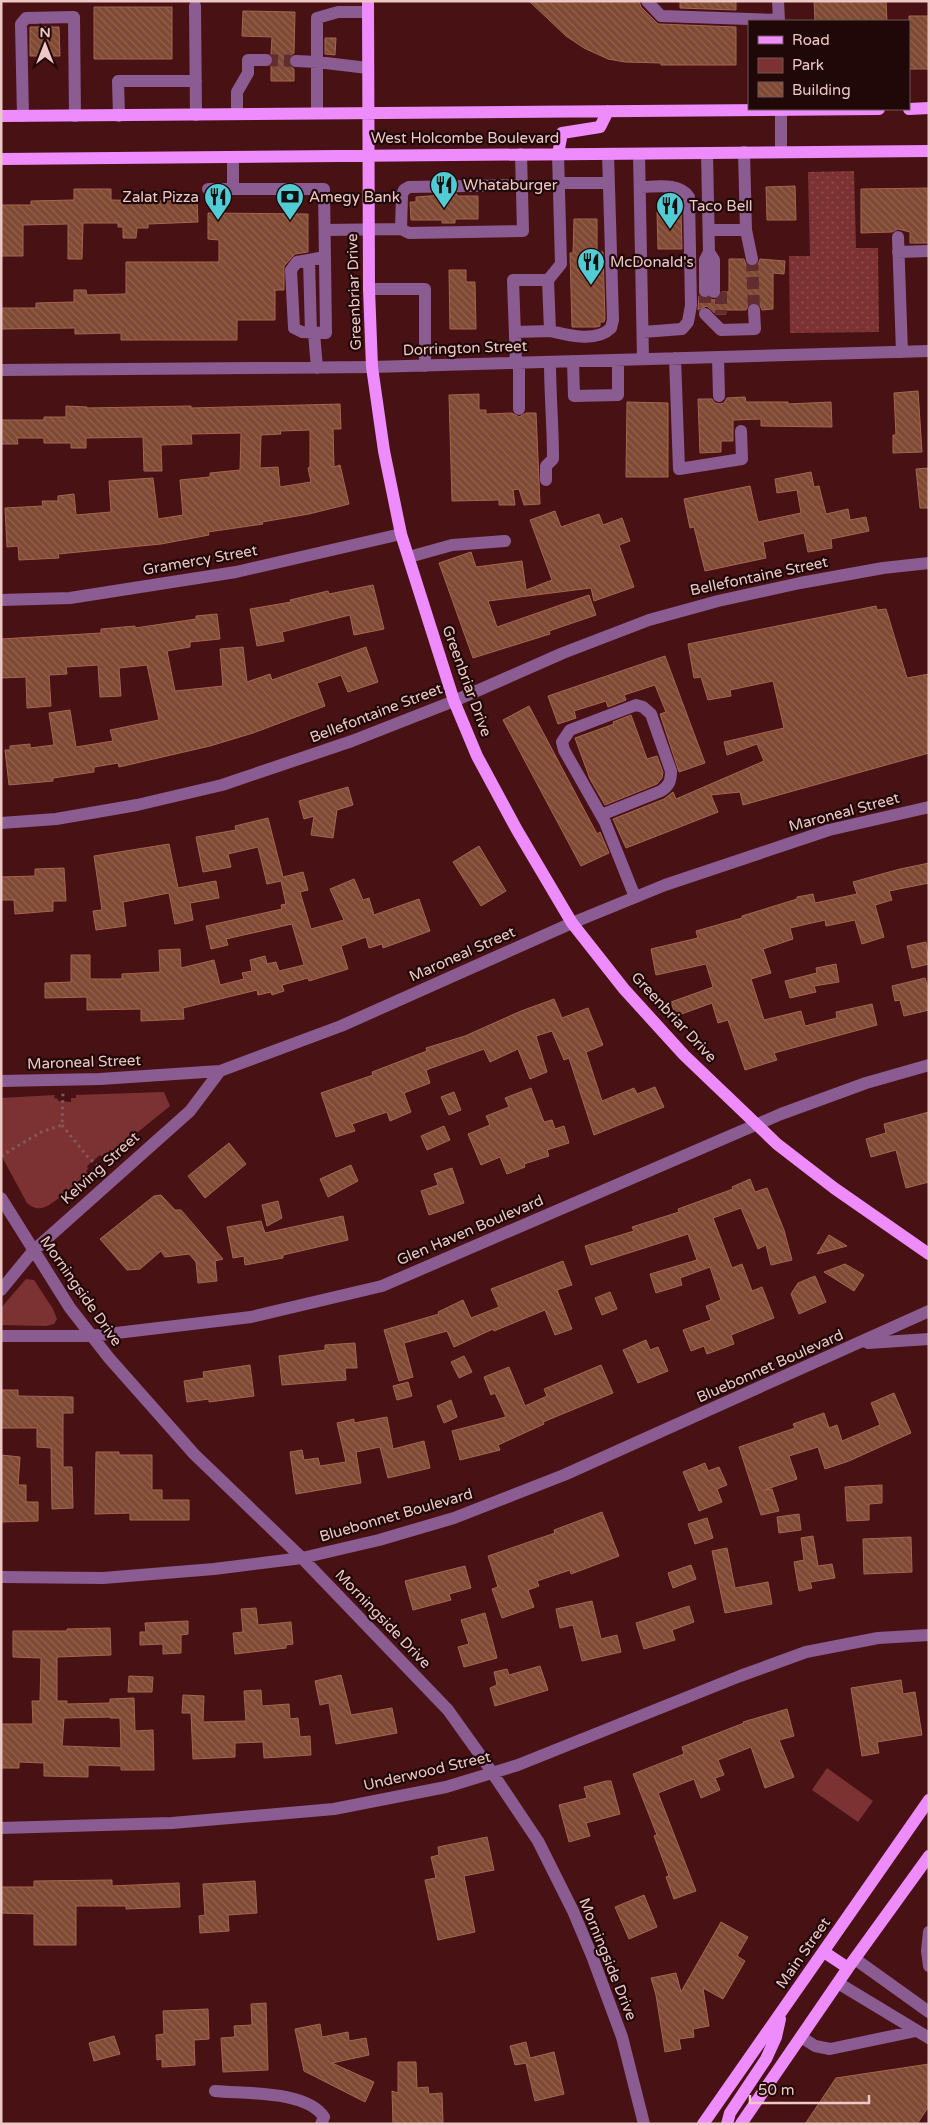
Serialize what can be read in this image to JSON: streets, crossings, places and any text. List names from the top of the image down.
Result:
{
  "streets": {
    "main road": ["West Holcombe Boulevard", "Greenbriar Drive", "Main Street"],
    "street": [
      "Dorrington Street",
      "Gramercy Street",
      "Bellefontaine Street",
      "Maroneal Street",
      "Kelving Street",
      "Glen Haven Boulevard",
      "Morningside Drive",
      "Bluebonnet Boulevard",
      "Underwood Street"
    ]
  },
  "crossings": [
    ["West Holcombe Boulevard", "Greenbriar Drive"],
    ["Greenbriar Drive", "Dorrington Street"],
    ["Greenbriar Drive", "Gramercy Street"],
    ["Greenbriar Drive", "Bellefontaine Street"],
    ["Greenbriar Drive", "Maroneal Street"],
    ["Greenbriar Drive", "Glen Haven Boulevard"],
    ["Maroneal Street", "Kelving Street"],
    ["Kelving Street", "Morningside Drive"],
    ["Glen Haven Boulevard", "Morningside Drive"],
    ["Morningside Drive", "Bluebonnet Boulevard"],
    ["Morningside Drive", "Underwood Street"]
  ],
  "places": {
    "restaurant": [
      "Whataburger",
      "Zalat Pizza",
      "Taco Bell",
      "McDonald's"
    ],
    "bank": ["Amegy Bank"]
  },
  "legend": ["Road", "Park", "Building"],
  "scale_bar": "50 m",
  "north": "top"
}
